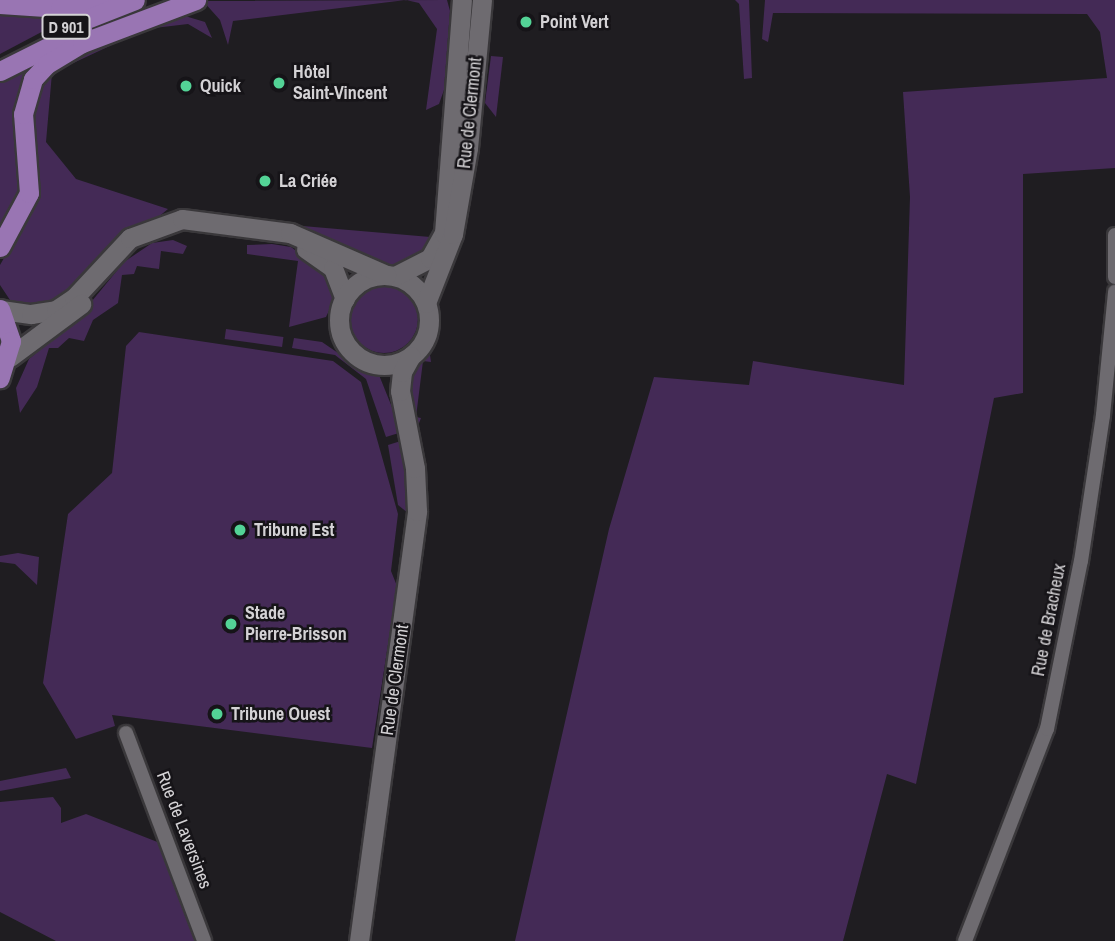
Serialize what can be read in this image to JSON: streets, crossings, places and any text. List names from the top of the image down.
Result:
{
  "streets": {
    "main road": ["D 901", "Rue de Clermont"],
    "street": ["Rue de Bracheux", "Rue de Laversines"]
  },
  "places": [
    "Point Vert",
    "Hôtel Saint-Vincent",
    "Quick",
    "La Criée",
    "Tribune Est",
    "Stade Pierre-Brisson",
    "Tribune Ouest"
  ]
}
